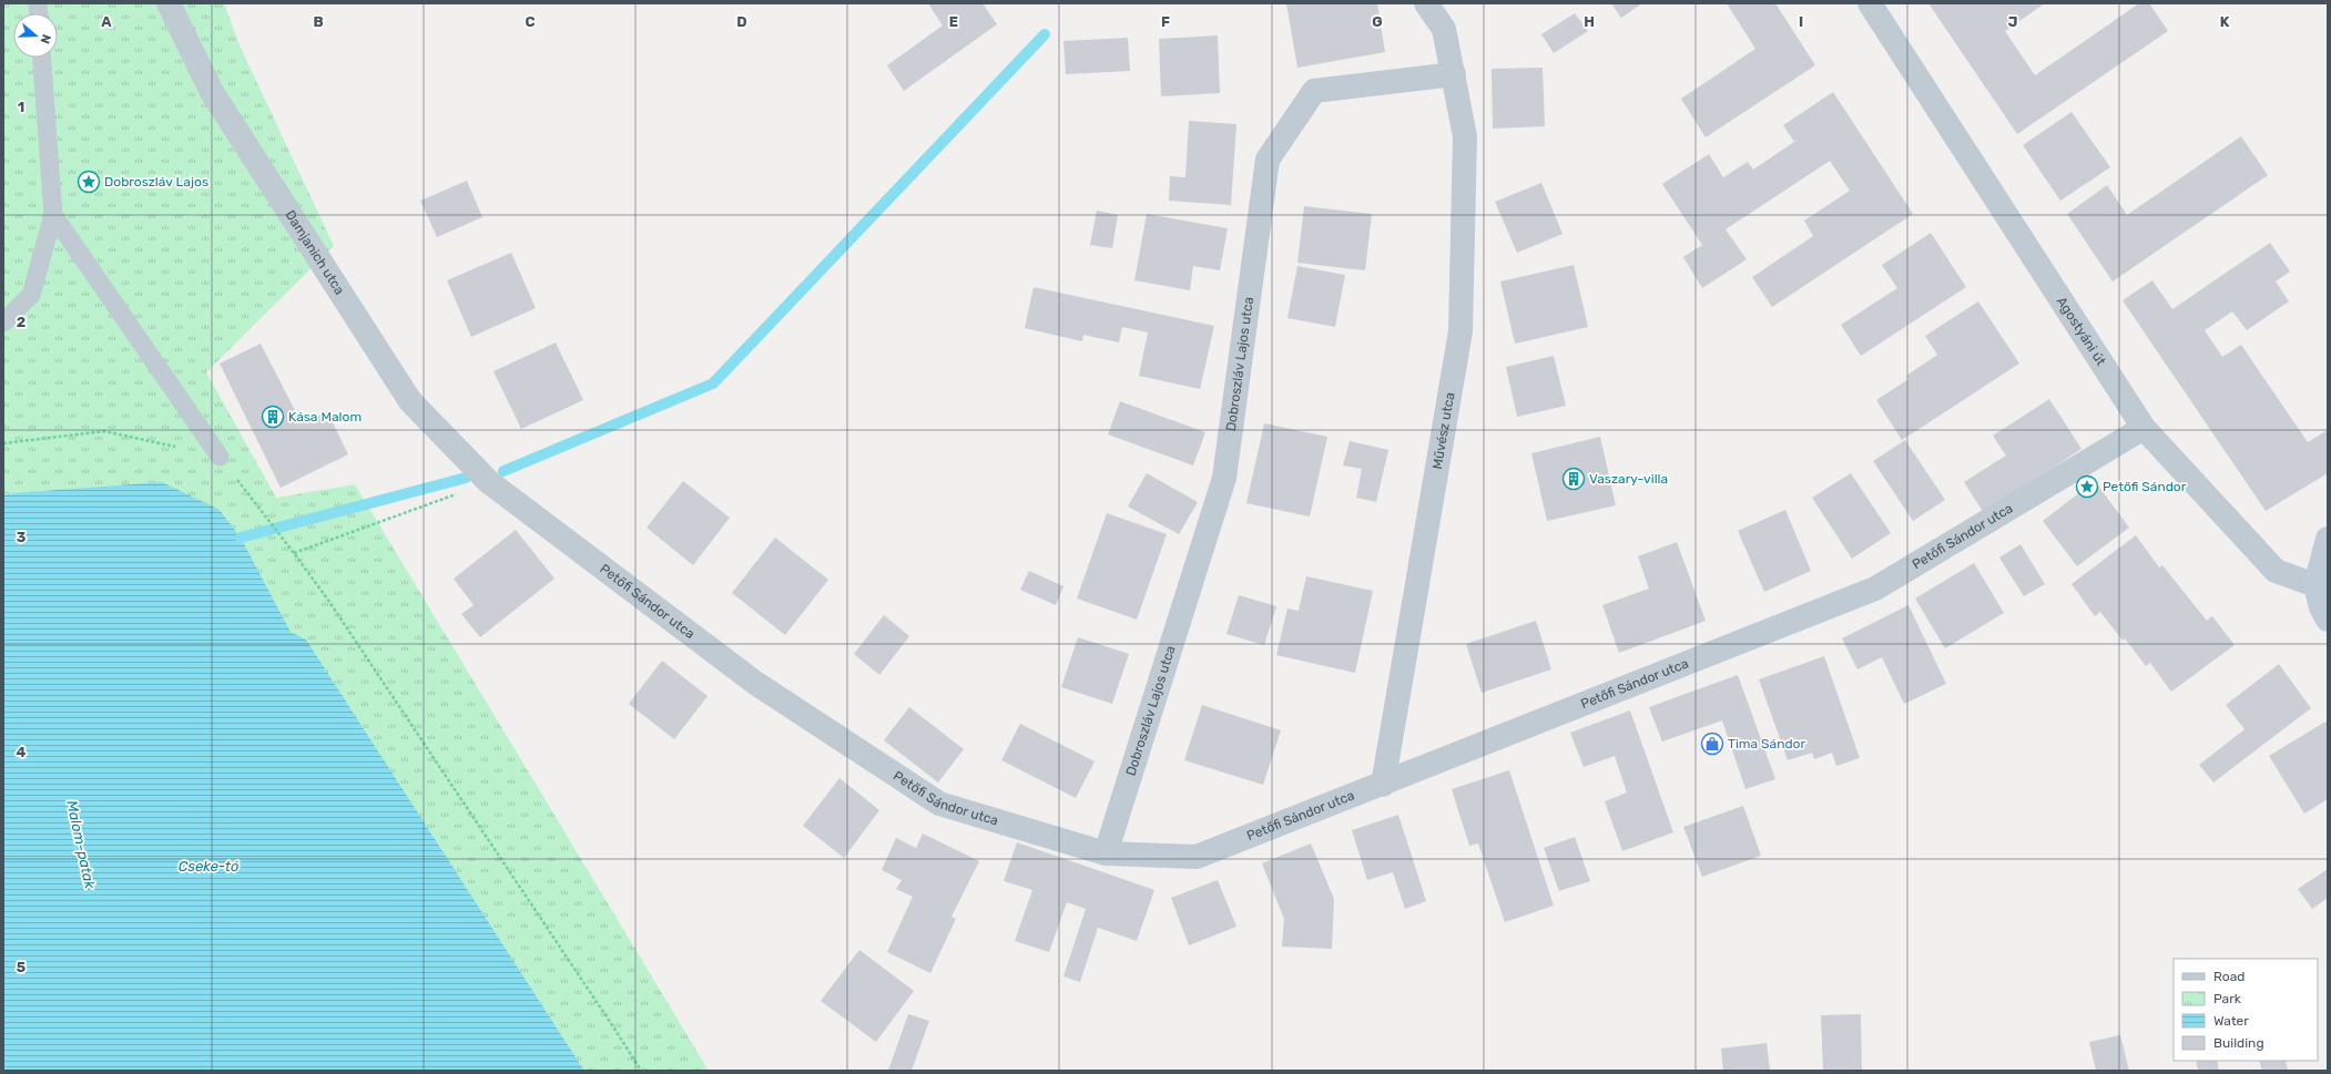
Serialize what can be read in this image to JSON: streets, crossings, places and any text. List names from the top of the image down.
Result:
{
  "streets": {
    "street": [
      "Damjanich utca",
      "Agostyáni út",
      "Dobroszláv Lajos utca",
      "Művész utca",
      "Petőfi Sándor utca"
    ]
  },
  "crossings": [
    ["Damjanich utca", "Petőfi Sándor utca"],
    ["Agostyáni út", "Petőfi Sándor utca"],
    ["Dobroszláv Lajos utca", "Művész utca"],
    ["Dobroszláv Lajos utca", "Petőfi Sándor utca"],
    ["Művész utca", "Petőfi Sándor utca"]
  ],
  "water": ["Malom-patak", "Cseke-tó"],
  "places": {
    "place": ["Dobroszláv Lajos", "Petőfi Sándor"],
    "building": ["Kása Malom", "Vaszary-villa"],
    "shop": ["Tima Sándor"]
  },
  "legend": [
    "Road",
    "Park",
    "Water",
    "Building"
  ],
  "north": "right",
  "grid": {
    "columns": [
      "A",
      "B",
      "C",
      "D",
      "E",
      "F",
      "G",
      "H",
      "I",
      "J",
      "K"
    ],
    "rows": [
      "1",
      "2",
      "3",
      "4",
      "5"
    ]
  }
}
